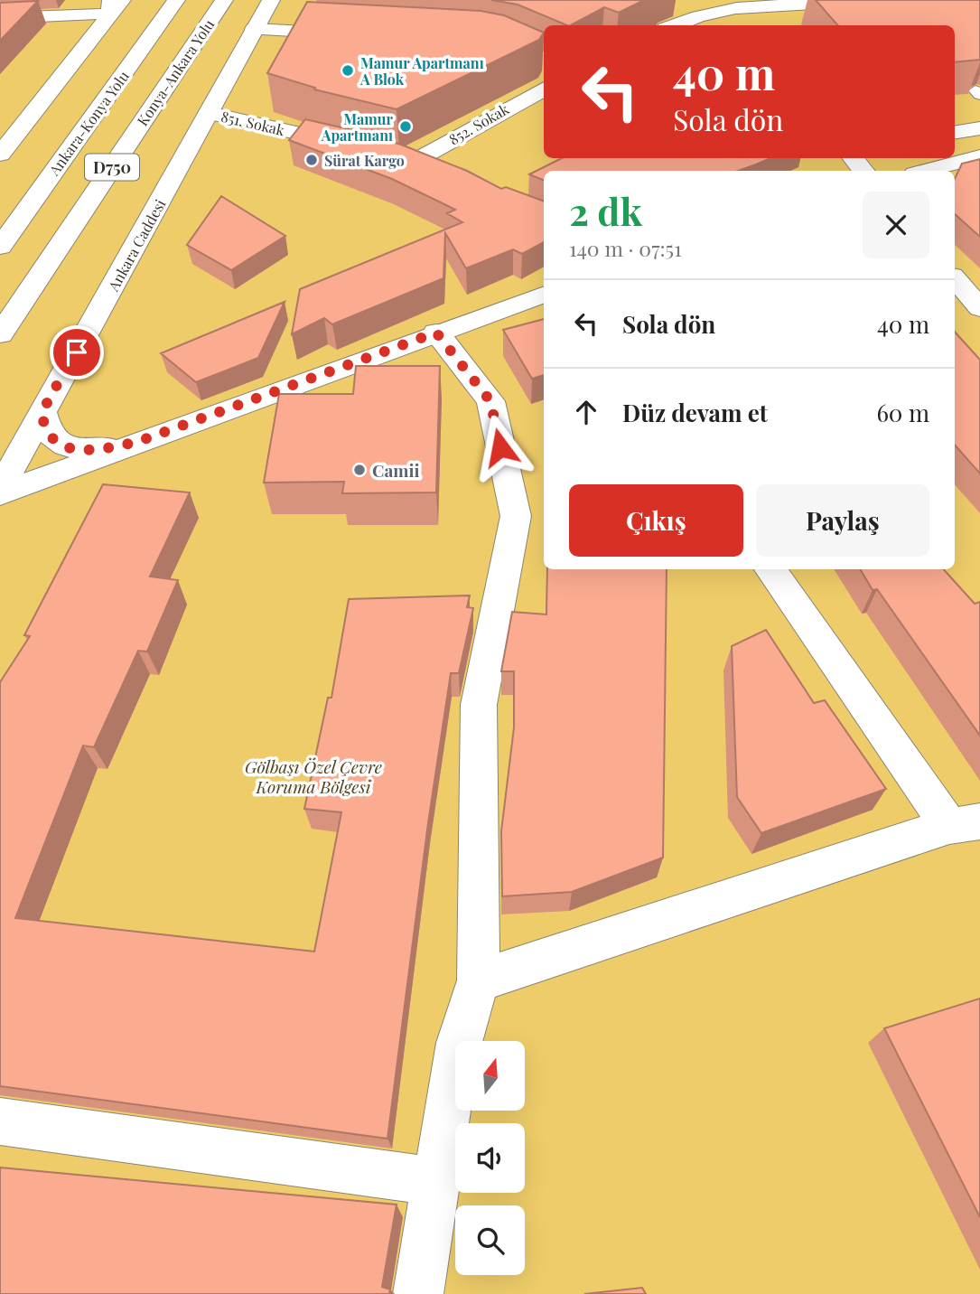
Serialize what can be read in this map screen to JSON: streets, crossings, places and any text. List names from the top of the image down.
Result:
{
  "streets": {
    "main road": [
      "Konya-Ankara Yolu",
      "Ankara-Konya Yolu",
      "851. Sokak",
      "852. Sokak",
      "D750",
      "Ankara Caddesi"
    ]
  },
  "crossings": [
    ["851. Sokak", "Ankara Caddesi"]
  ],
  "parks": ["Gölbaşı Özel Çevre Koruma Bölgesi"],
  "places": [
    "Mamur Apartmanı A Blok",
    "Mamur Apartmanı",
    "Sürat Kargo",
    "Camii"
  ],
  "north": "top",
  "page": {
    "turn": ["40 m", "Sola dön"],
    "heading": ["2 dk", "140 m · 07:51"],
    "list": [
      {
        "name": "Sola dön",
        "value": "40 m"
      },
      {
        "name": "Düz devam et",
        "value": "60 m"
      }
    ],
    "buttons": ["Çıkış", "Paylaş"]
  }
}
